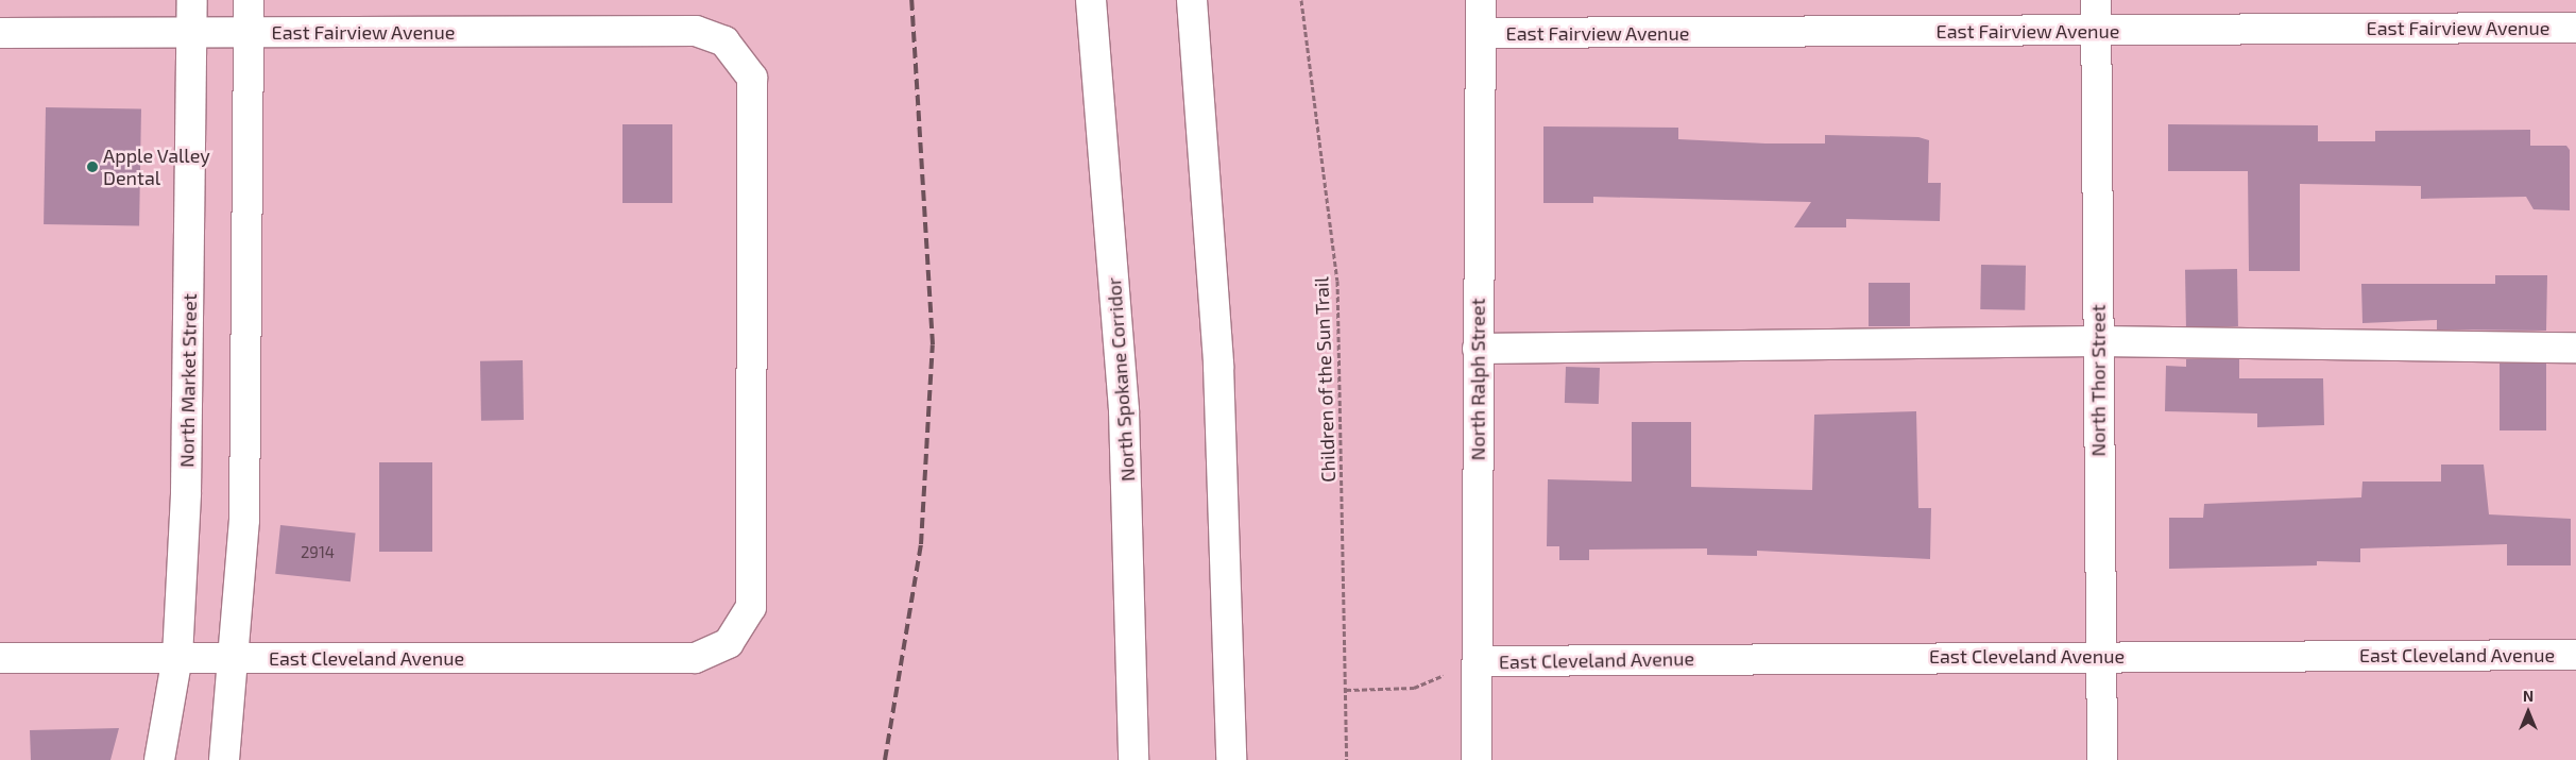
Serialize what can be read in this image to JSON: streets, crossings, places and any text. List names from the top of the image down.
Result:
{
  "streets": {
    "main road": [
      "East Fairview Avenue",
      "North Spokane Corridor",
      "North Ralph Street",
      "North Market Street",
      "North Thor Street",
      "East Cleveland Avenue"
    ],
    "path": ["Children of the Sun Trail"]
  },
  "crossings": [
    ["East Fairview Avenue", "North Ralph Street"],
    ["East Fairview Avenue", "North Market Street"],
    ["East Fairview Avenue", "North Thor Street"],
    ["East Fairview Avenue", "East Cleveland Avenue"],
    ["North Ralph Street", "East Cleveland Avenue"],
    ["North Market Street", "East Cleveland Avenue"],
    ["North Thor Street", "East Cleveland Avenue"]
  ],
  "places": ["Apple Valley Dental"],
  "house_numbers": ["2914"],
  "north": "top"
}
